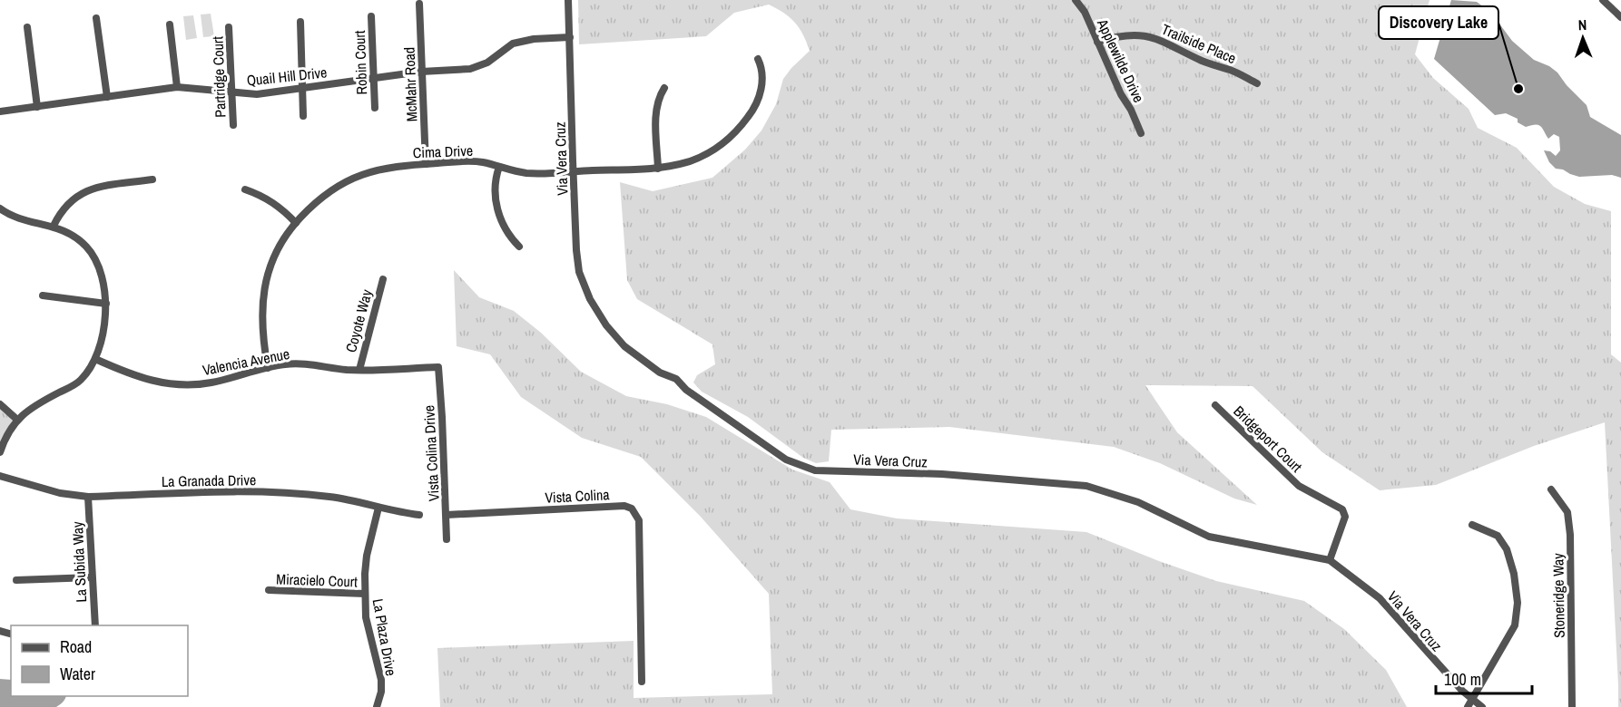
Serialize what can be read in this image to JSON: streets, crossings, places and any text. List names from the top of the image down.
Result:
{
  "streets": {
    "street": [
      "Trailside Place",
      "Applewilde Drive",
      "Robin Court",
      "Quail Hill Drive",
      "Partridge Court",
      "McMahr Road",
      "Cima Drive",
      "Via Vera Cruz",
      "Coyote Way",
      "Valencia Avenue",
      "Bridgeport Court",
      "Vista Colina Drive",
      "La Granada Drive",
      "Vista Colina",
      "La Subida Way",
      "Miracielo Court",
      "Stoneridge Way",
      "La Plaza Drive"
    ]
  },
  "crossings": [
    ["Trailside Place", "Applewilde Drive"],
    ["Robin Court", "Quail Hill Drive"],
    ["Quail Hill Drive", "Partridge Court"],
    ["Quail Hill Drive", "McMahr Road"],
    ["Quail Hill Drive", "Via Vera Cruz"],
    ["McMahr Road", "Cima Drive"],
    ["Cima Drive", "Via Vera Cruz"],
    ["Cima Drive", "Valencia Avenue"],
    ["Via Vera Cruz", "Bridgeport Court"],
    ["Coyote Way", "Valencia Avenue"],
    ["Valencia Avenue", "Vista Colina Drive"],
    ["Vista Colina Drive", "Vista Colina"],
    ["La Granada Drive", "La Subida Way"],
    ["La Granada Drive", "La Plaza Drive"],
    ["Miracielo Court", "La Plaza Drive"]
  ],
  "places": ["Discovery Lake"],
  "legend": ["Road", "Water"],
  "scale_bar": "100 m",
  "north": "top"
}
